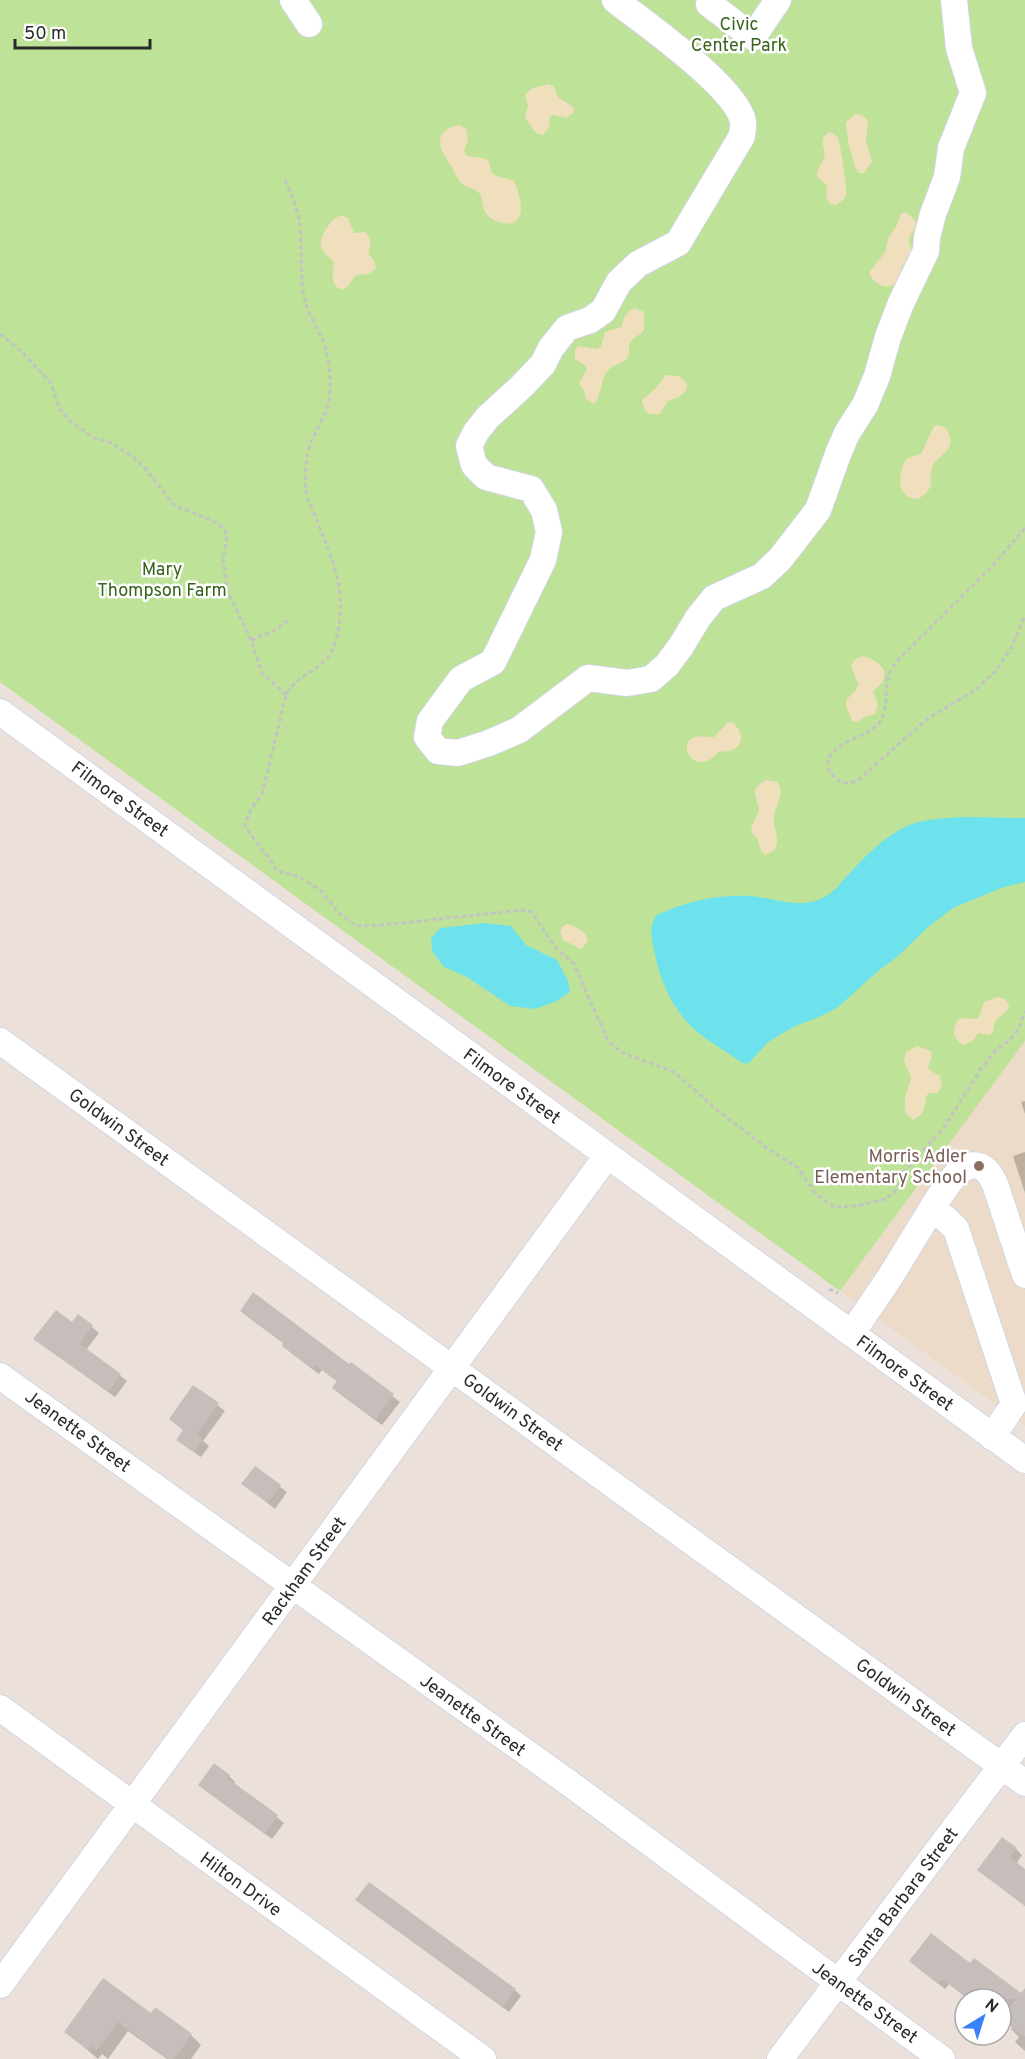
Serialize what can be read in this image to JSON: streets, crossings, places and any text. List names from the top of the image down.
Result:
{
  "streets": {
    "street": [
      "Filmore Street",
      "Goldwin Street",
      "Jeanette Street",
      "Rackham Street",
      "Hilton Drive",
      "Santa Barbara Street"
    ]
  },
  "crossings": [
    ["Filmore Street", "Rackham Street"],
    ["Goldwin Street", "Rackham Street"],
    ["Goldwin Street", "Santa Barbara Street"],
    ["Jeanette Street", "Rackham Street"],
    ["Jeanette Street", "Santa Barbara Street"],
    ["Rackham Street", "Hilton Drive"]
  ],
  "parks": ["Civic Center Park", "Mary Thompson Farm"],
  "places": ["Morris Adler Elementary School"],
  "scale_bar": "50 m",
  "north": "top right"
}
